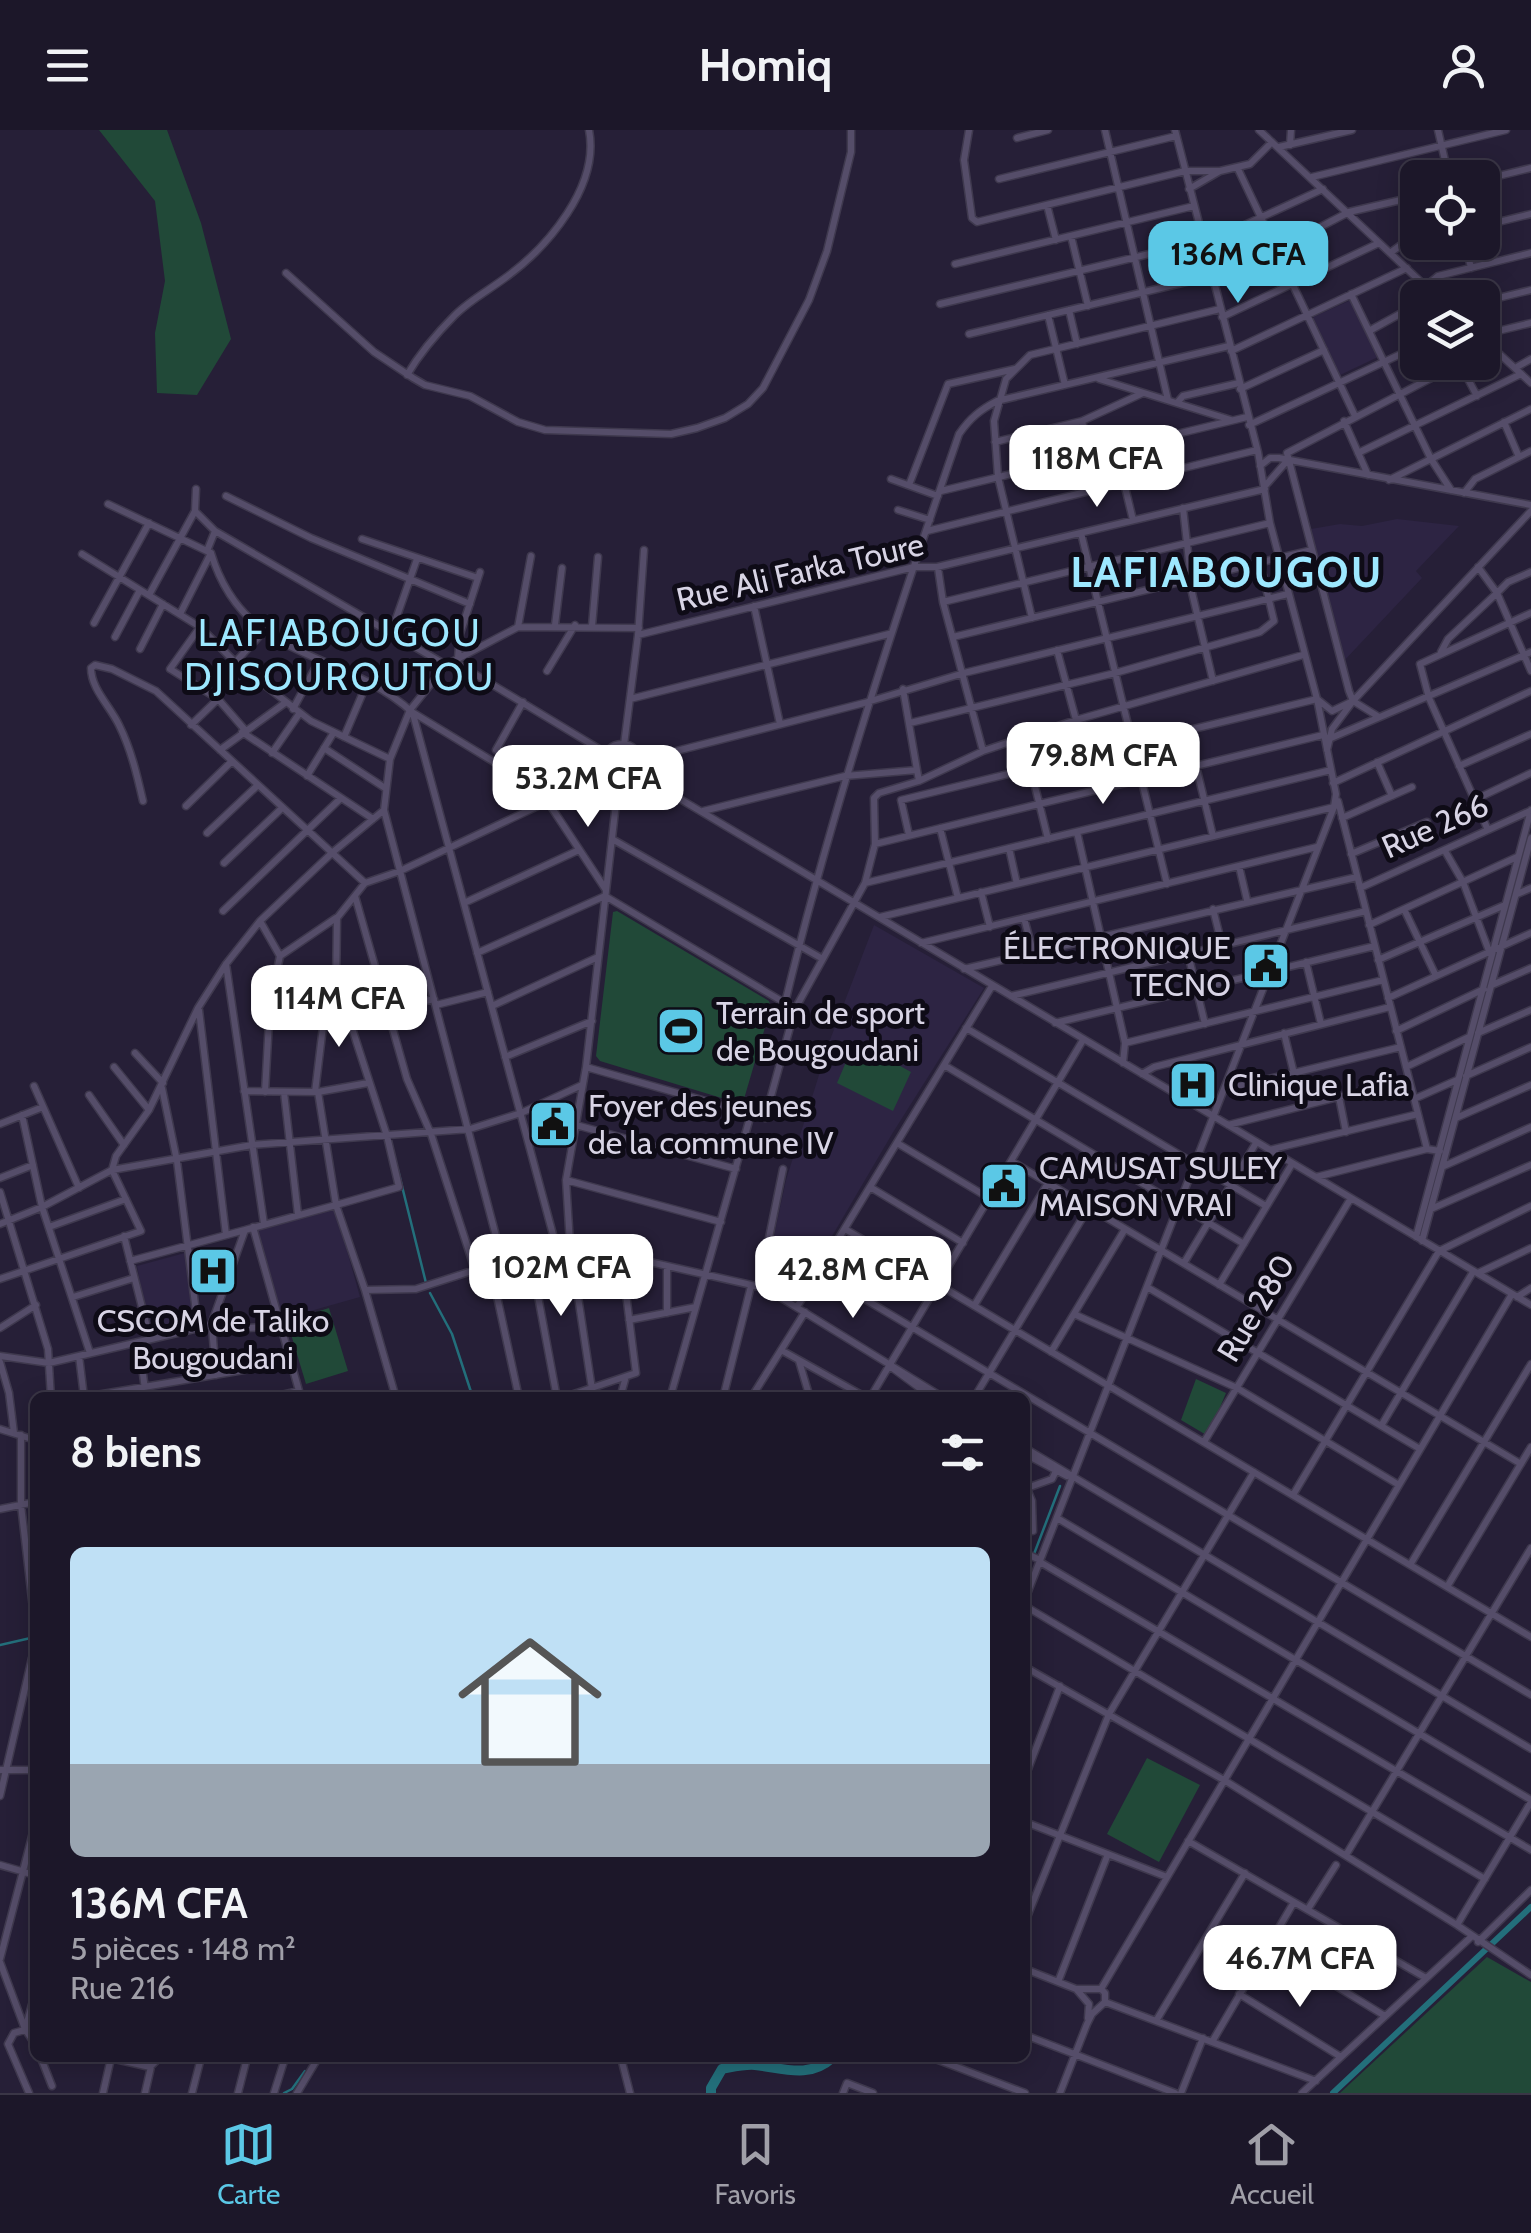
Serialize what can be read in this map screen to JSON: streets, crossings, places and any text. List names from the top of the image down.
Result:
{
  "streets": {
    "street": ["Rue Ali Farka Toure", "Rue 266", "Rue 280"]
  },
  "districts": ["LAFIABOUGOU", "LAFIABOUGOU DJISOUROUTOU"],
  "places": {
    "public building": ["ÉLECTRONIQUE TECNO", "Foyer des jeunes de la commune IV", "CAMUSAT SULEY MAISON VRAI"],
    "sports": ["Terrain de sport de Bougoudani"],
    "hospital": ["Clinique Lafia", "CSCOM de Taliko Bougoudani"]
  },
  "page": {
    "header": "Homiq",
    "price": [
      "136M CFA",
      "118M CFA",
      "79.8M CFA",
      "53.2M CFA",
      "114M CFA",
      "102M CFA",
      "42.8M CFA",
      "46.7M CFA"
    ],
    "heading": "8 biens",
    "list": [
      {
        "name": "136M CFA",
        "note": "5 pièces · 148 m² · Rue 216"
      }
    ],
    "tabs": ["Carte", "Favoris", "Accueil"]
  }
}
